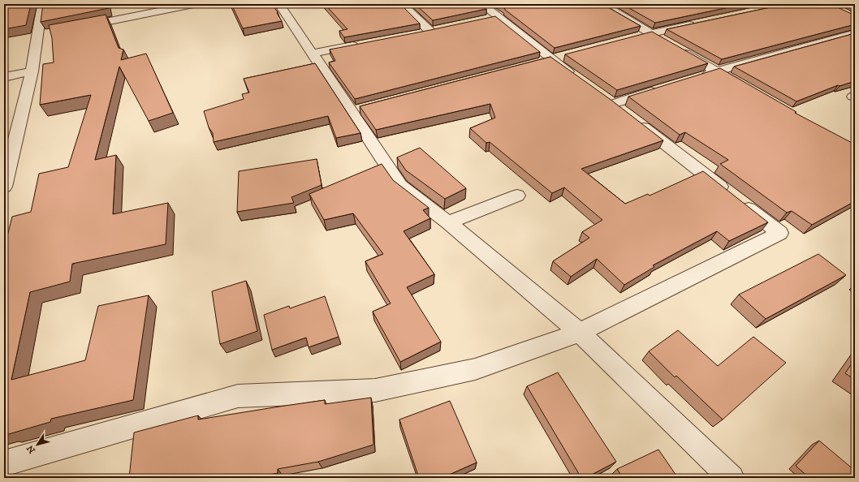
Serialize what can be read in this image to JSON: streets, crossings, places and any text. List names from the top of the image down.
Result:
{
  "north": "bottom left"
}
